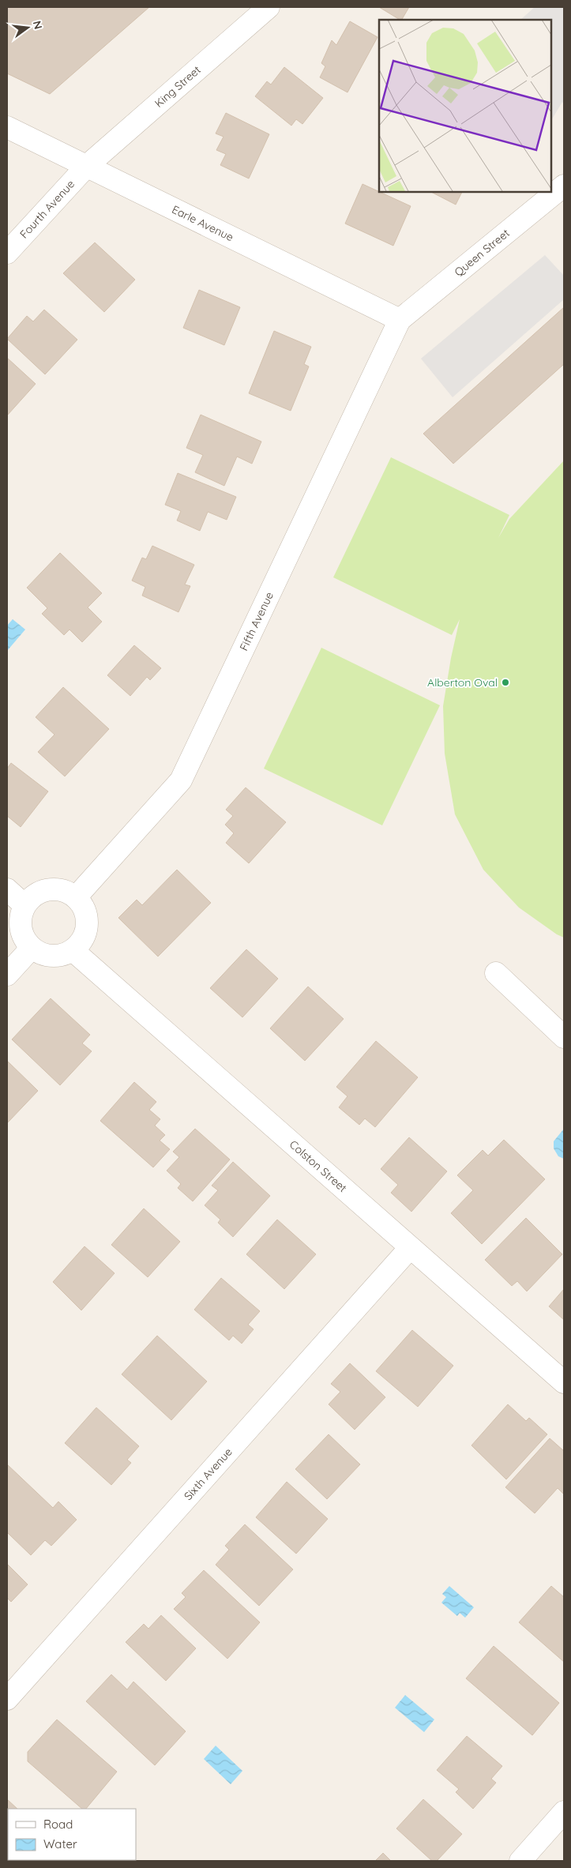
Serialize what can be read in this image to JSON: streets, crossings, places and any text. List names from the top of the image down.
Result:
{
  "streets": {
    "street": [
      "King Street",
      "Fourth Avenue",
      "Earle Avenue",
      "Queen Street",
      "Fifth Avenue",
      "Colston Street",
      "Sixth Avenue"
    ]
  },
  "crossings": [
    ["King Street", "Fourth Avenue"],
    ["King Street", "Earle Avenue"],
    ["Fourth Avenue", "Earle Avenue"],
    ["Earle Avenue", "Queen Street"],
    ["Earle Avenue", "Fifth Avenue"],
    ["Queen Street", "Fifth Avenue"],
    ["Fifth Avenue", "Colston Street"],
    ["Colston Street", "Sixth Avenue"]
  ],
  "places": ["Alberton Oval"],
  "legend": ["Road", "Water"],
  "north": "right"
}
